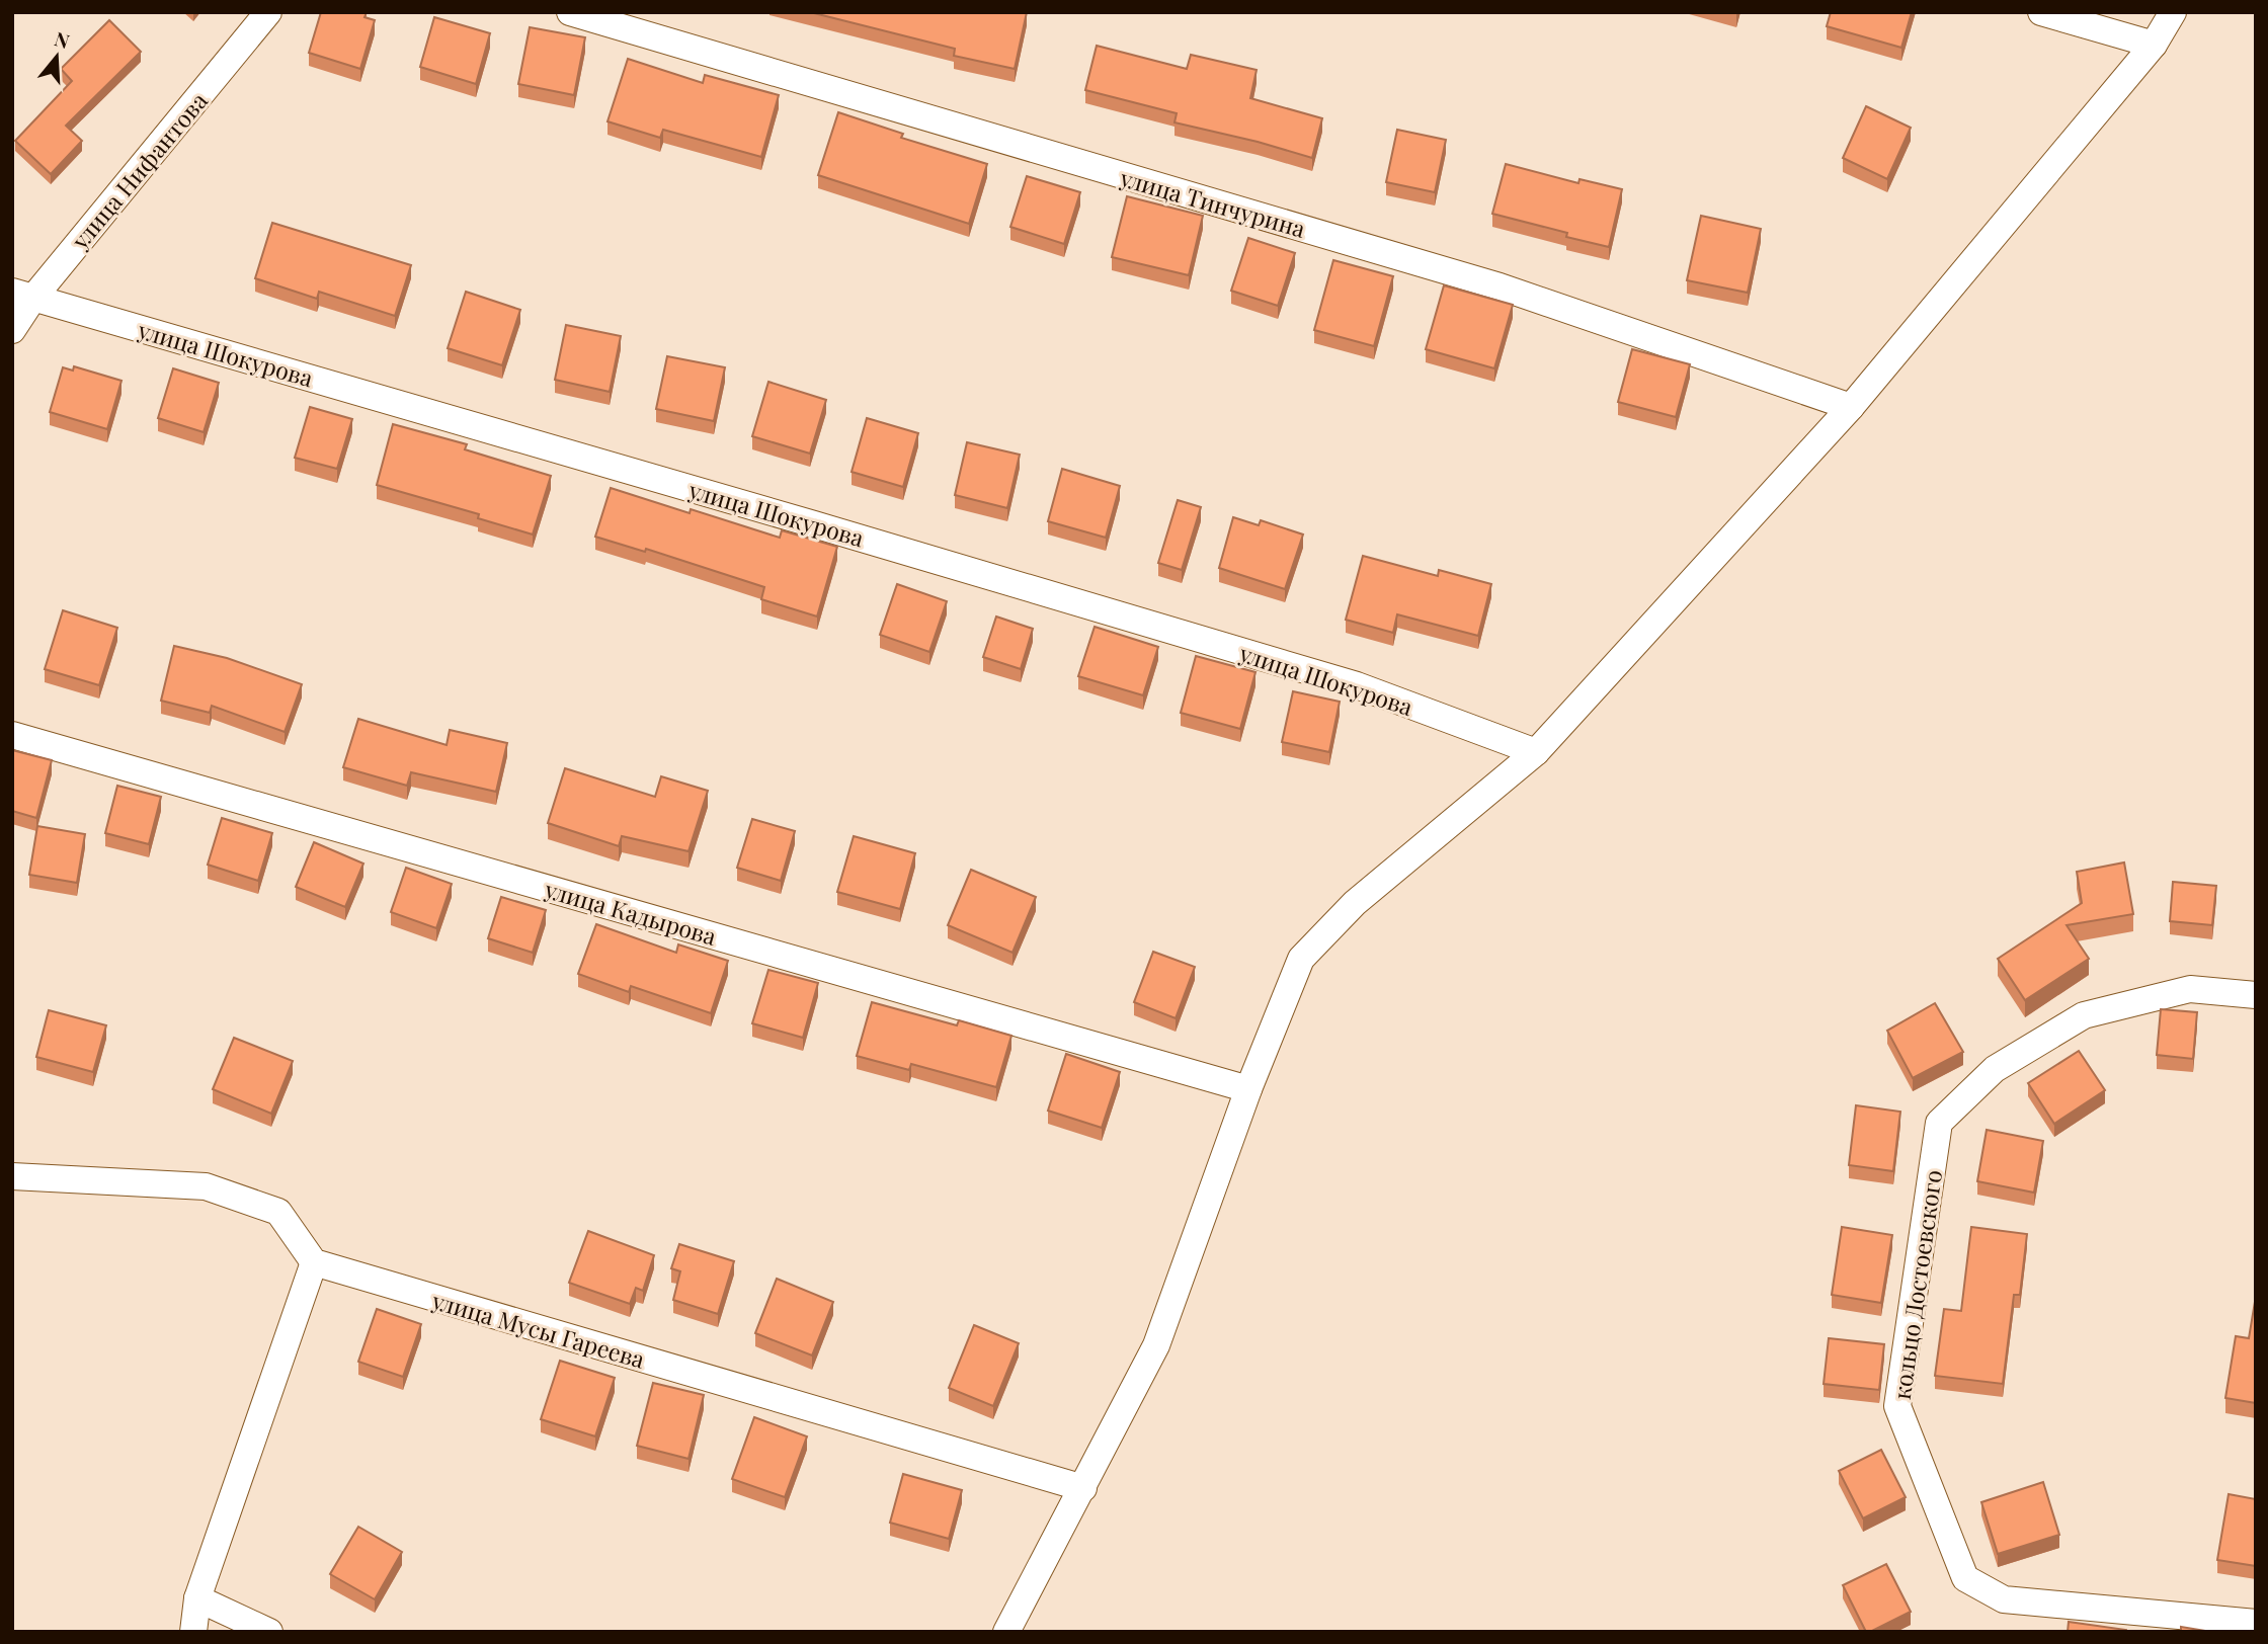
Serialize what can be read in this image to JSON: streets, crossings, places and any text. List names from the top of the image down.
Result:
{
  "streets": {
    "street": [
      "улица Нифантова",
      "улица Тинчурина",
      "улица Шокурова",
      "улица Кадырова",
      "кольцо Достоевского",
      "улица Мусы Гареева"
    ]
  },
  "crossings": [
    ["улица Нифантова", "улица Шокурова"]
  ],
  "north": "top"
}
